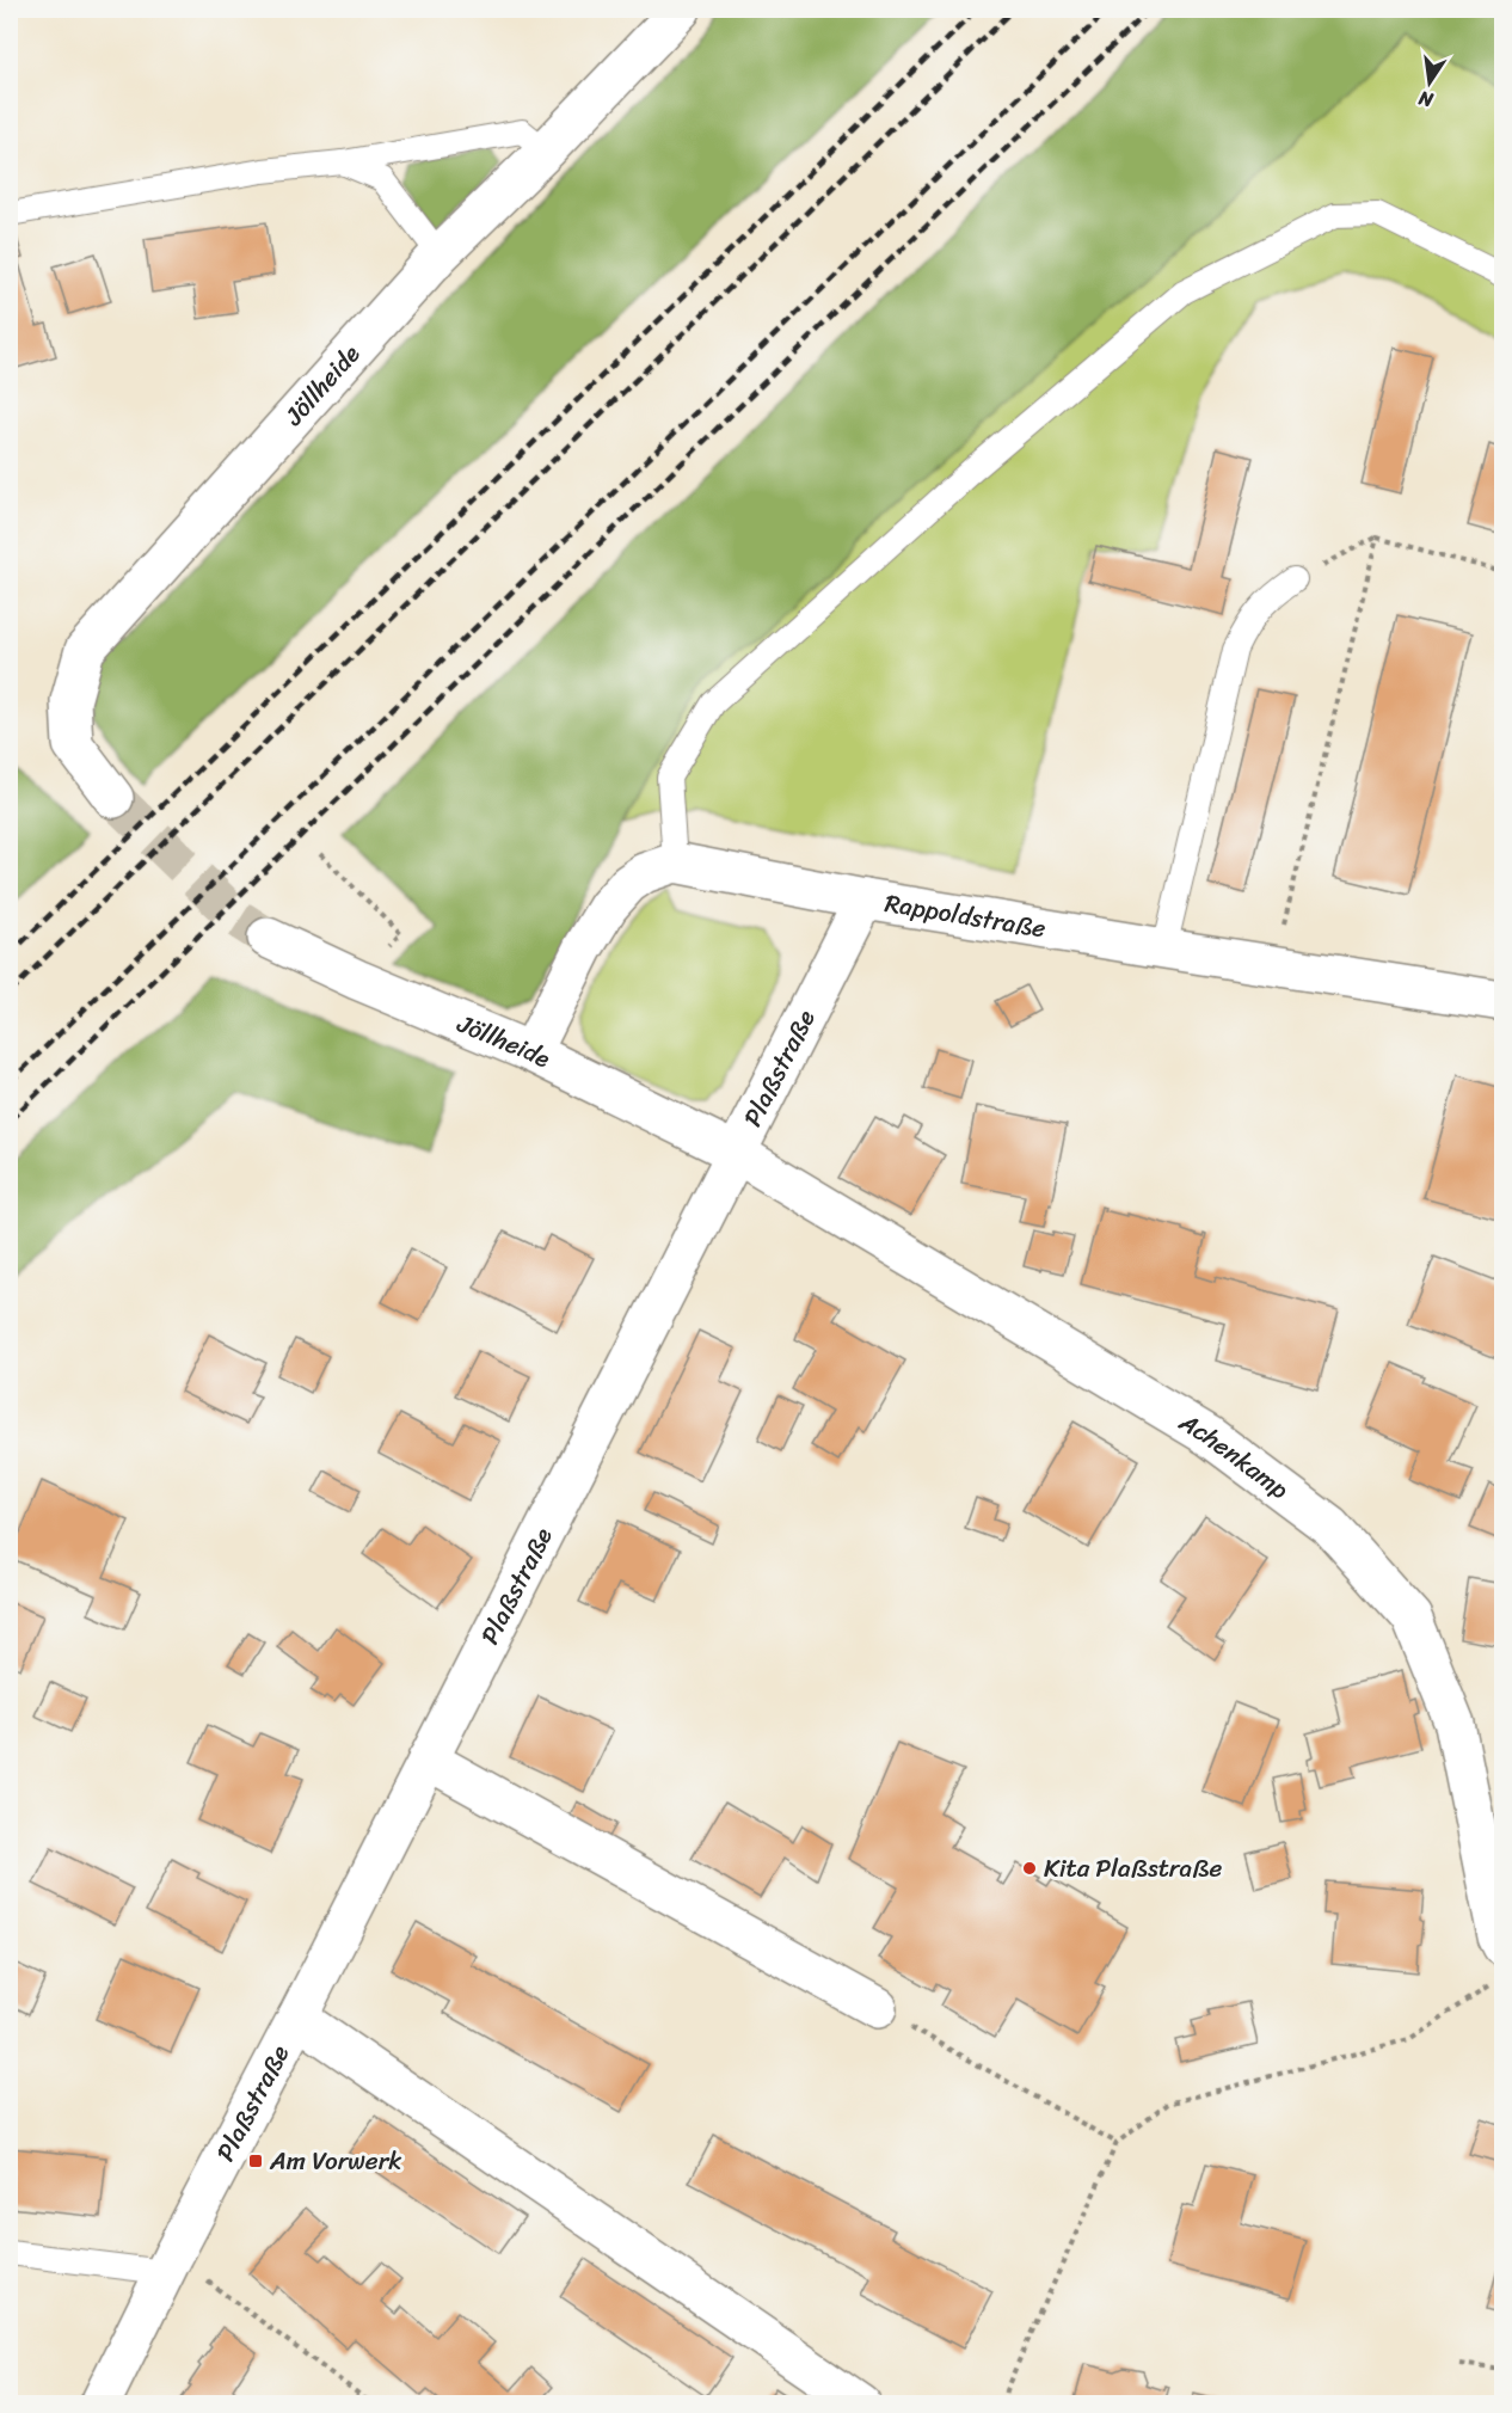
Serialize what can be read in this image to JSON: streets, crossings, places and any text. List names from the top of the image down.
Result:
{
  "streets": {
    "street": [
      "Jöllheide",
      "Rappoldstraße",
      "Plaßstraße",
      "Achenkamp"
    ]
  },
  "crossings": [
    ["Jöllheide", "Rappoldstraße"],
    ["Jöllheide", "Plaßstraße"],
    ["Jöllheide", "Achenkamp"],
    ["Rappoldstraße", "Plaßstraße"],
    ["Plaßstraße", "Achenkamp"]
  ],
  "places": {
    "other": ["Kita Plaßstraße"],
    "transit": ["Am Vorwerk"]
  },
  "north": "bottom"
}
